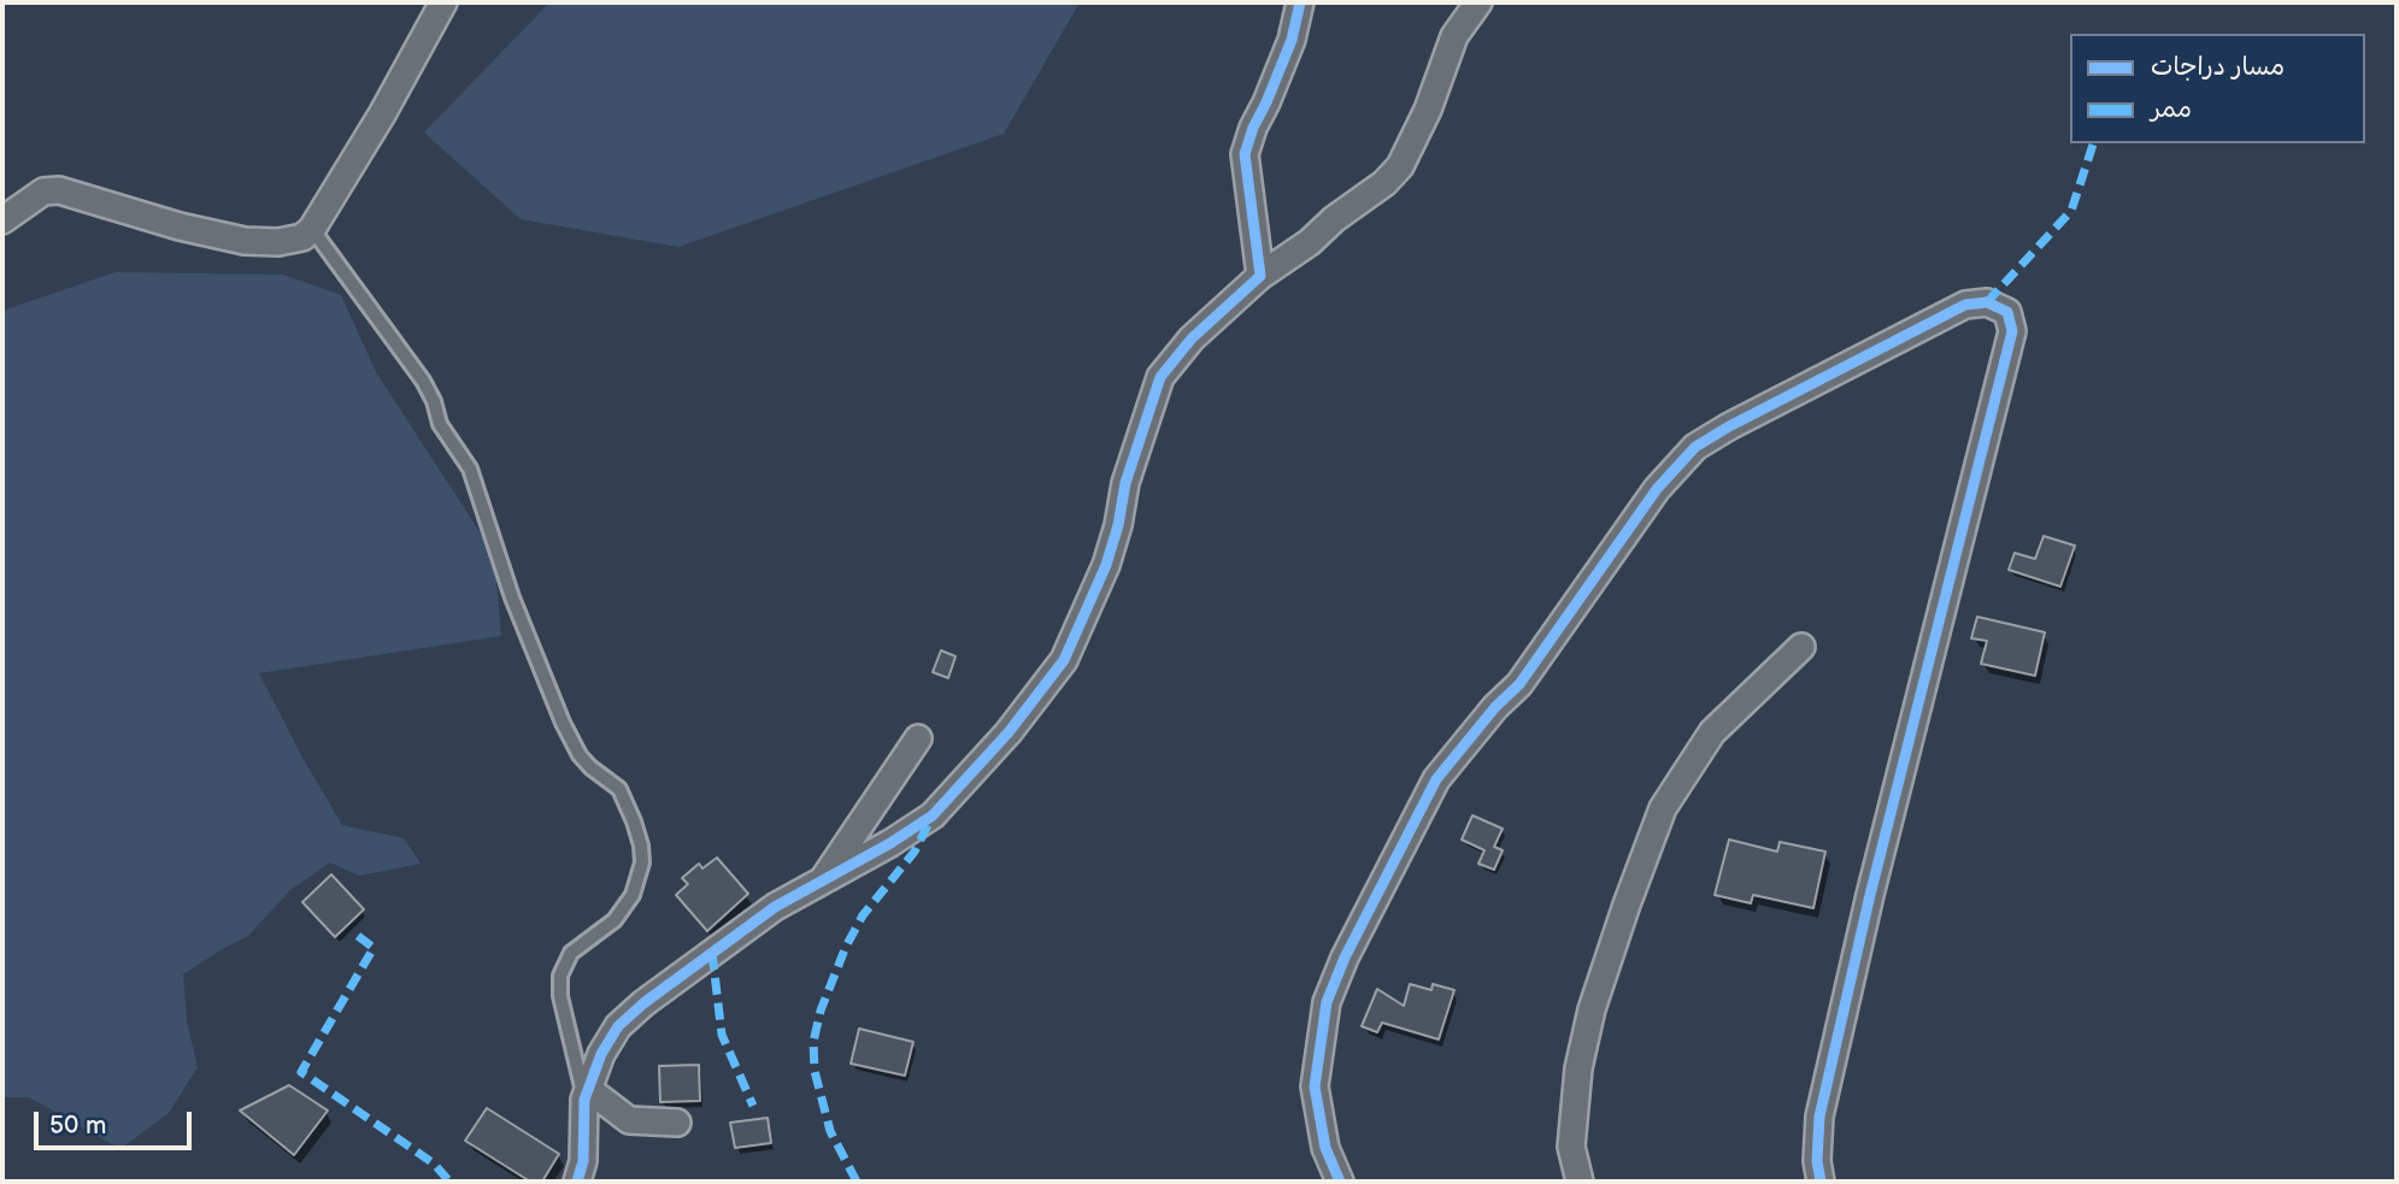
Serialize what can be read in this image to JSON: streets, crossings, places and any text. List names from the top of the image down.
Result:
{
  "legend": ["مسار دراجات", "ممر"],
  "scale_bar": "50 m"
}
